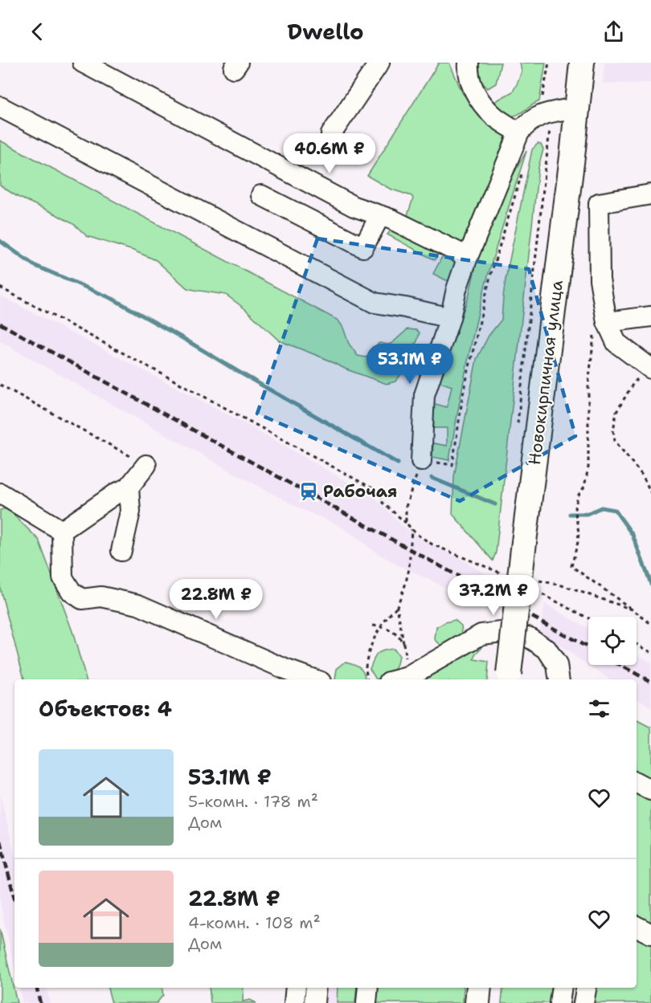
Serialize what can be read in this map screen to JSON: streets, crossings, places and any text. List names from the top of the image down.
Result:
{
  "streets": {
    "main road": ["Новокирпичная улица"]
  },
  "places": {
    "station": ["Рабочая"]
  },
  "page": {
    "header": "Dwello",
    "price": [
      "40.6M ₽",
      "53.1M ₽",
      "37.2M ₽",
      "22.8M ₽"
    ],
    "heading": "Объектов: 4",
    "list": [
      {
        "name": "53.1M ₽",
        "note": "5-комн. · 178 m² · Дом"
      },
      {
        "name": "22.8M ₽",
        "note": "4-комн. · 108 m² · Дом"
      }
    ]
  }
}
